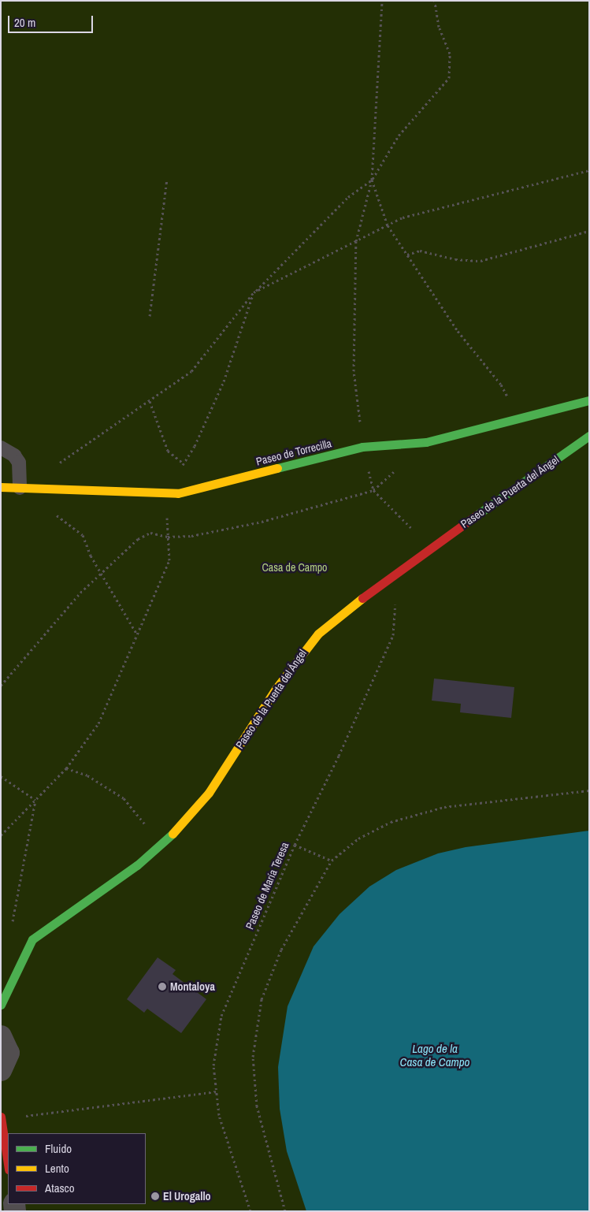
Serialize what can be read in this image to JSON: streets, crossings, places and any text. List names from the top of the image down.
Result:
{
  "streets": {
    "street": ["Paseo de Torrecilla", "Paseo de la Puerta del Ángel"],
    "path": ["Paseo de María Teresa"]
  },
  "crossings": [
    ["Paseo de la Puerta del Ángel", "Paseo de María Teresa"]
  ],
  "water": ["Lago de la Casa de Campo"],
  "parks": ["Casa de Campo"],
  "places": ["Montaloya", "El Urogallo"],
  "legend": ["Fluido", "Lento", "Atasco"],
  "scale_bar": "20 m"
}
